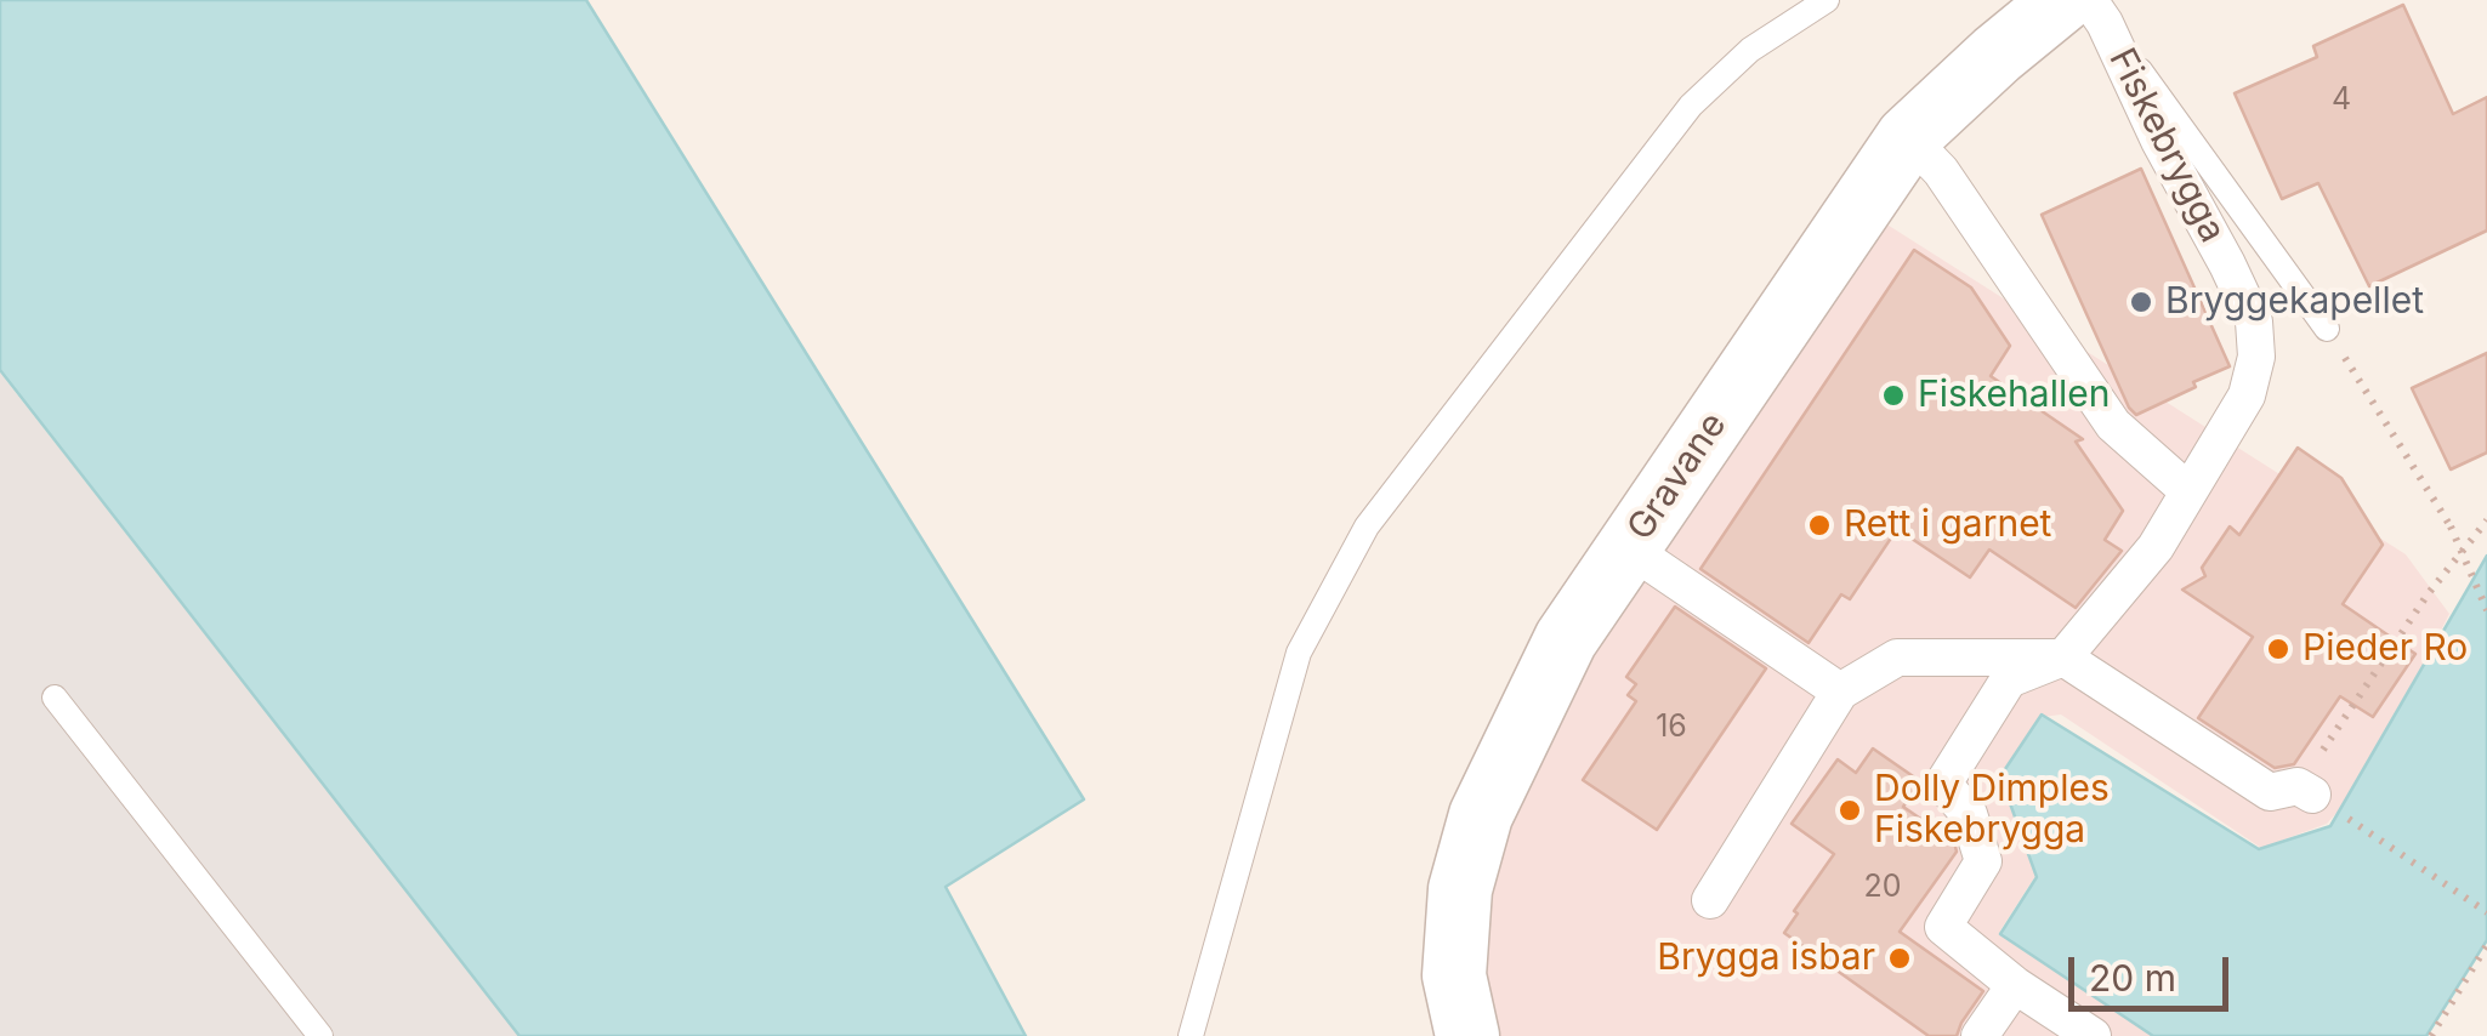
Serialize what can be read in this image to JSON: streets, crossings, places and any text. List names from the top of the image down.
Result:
{
  "streets": {
    "street": ["Fiskebrygga", "Gravane"]
  },
  "places": [
    "Bryggekapellet",
    "Fiskehallen",
    "Rett i garnet",
    "Pieder Ro",
    "Dolly Dimples Fiskebrygga",
    "Brygga isbar"
  ],
  "house_numbers": ["4", "16", "20"],
  "scale_bar": "20 m"
}
